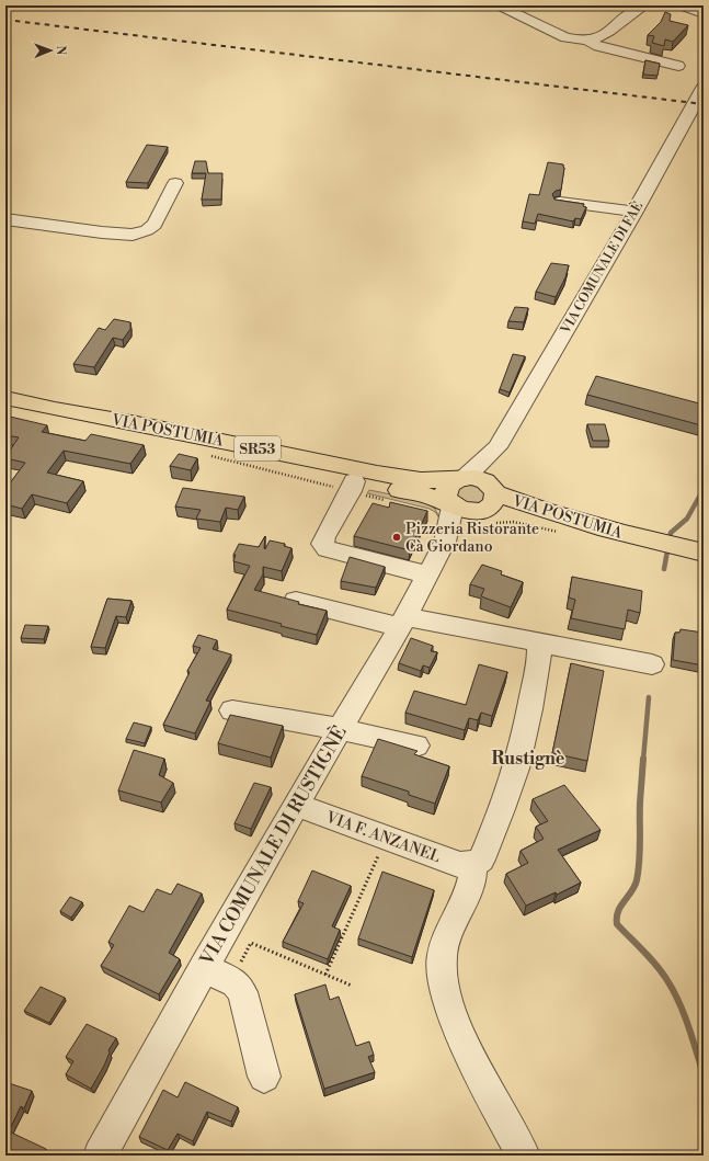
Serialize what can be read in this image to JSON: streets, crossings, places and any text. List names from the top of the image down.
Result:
{
  "streets": {
    "main road": ["VIA POSTUMIA", "SR53"],
    "street": ["VIA COMUNALE DI FAÈ", "VIA F. ANZANEL", "VIA COMUNALE DI RUSTIGNÈ"]
  },
  "crossings": [
    ["VIA COMUNALE DI FAÈ", "VIA POSTUMIA"],
    ["VIA COMUNALE DI FAÈ", "VIA COMUNALE DI RUSTIGNÈ"],
    ["VIA POSTUMIA", "VIA COMUNALE DI RUSTIGNÈ"],
    ["VIA F. ANZANEL", "VIA COMUNALE DI RUSTIGNÈ"]
  ],
  "districts": ["Rustignè"],
  "places": ["Pizzeria Ristorante Cà Giordano"],
  "north": "right"
}
